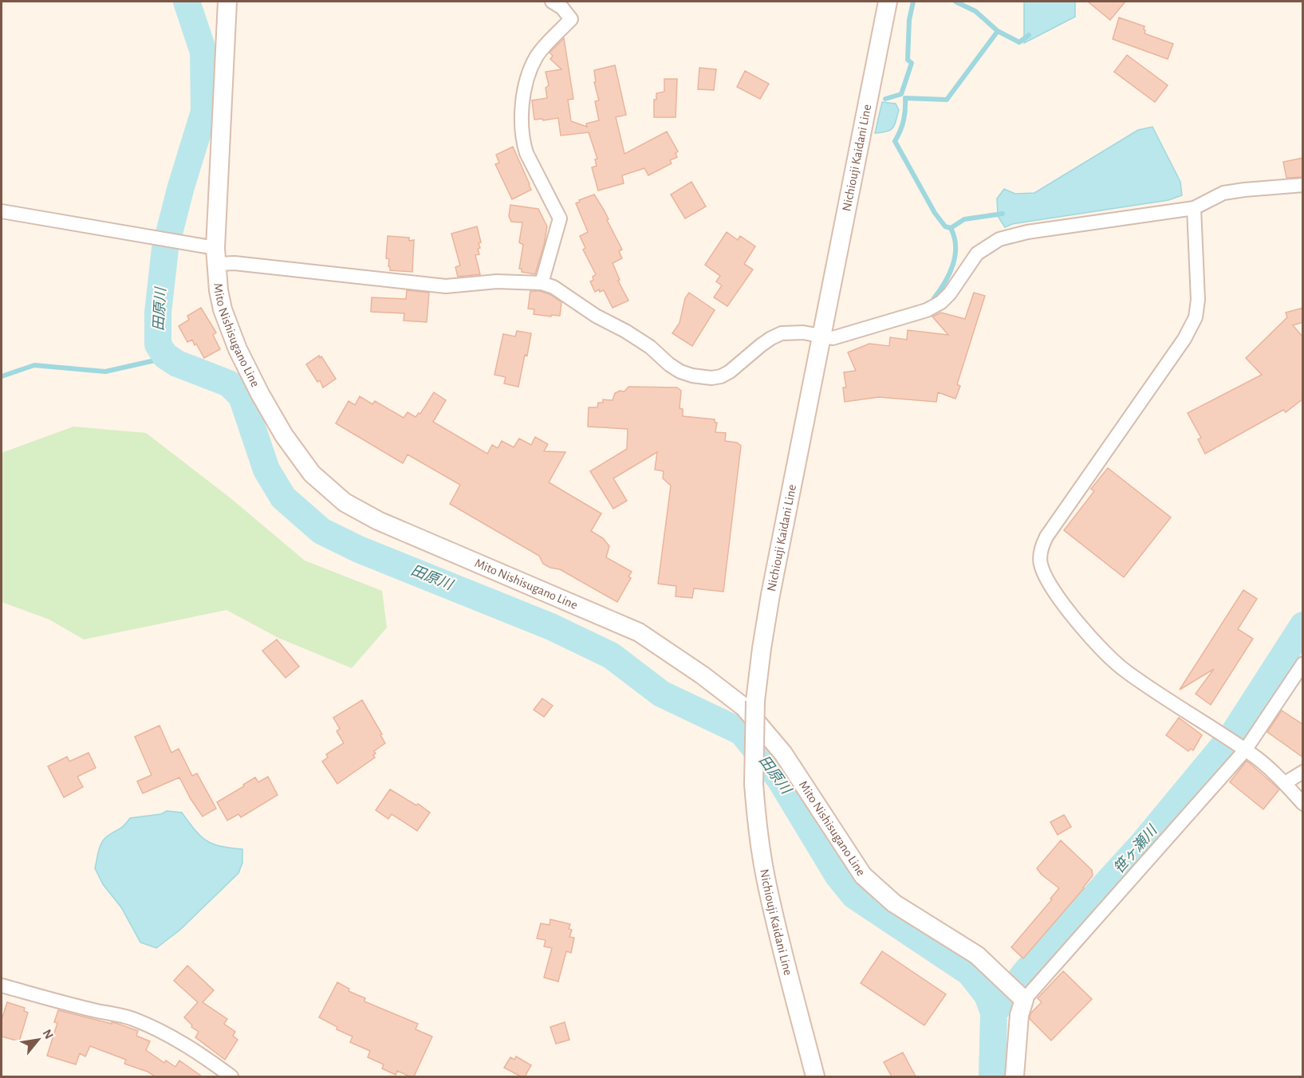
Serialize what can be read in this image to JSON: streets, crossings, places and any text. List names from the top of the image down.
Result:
{
  "streets": {
    "main road": ["Nichiouji Kaidani Line", "Mito Nishisugano Line"]
  },
  "water": ["田原川", "笹ヶ瀬川"],
  "north": "top right"
}
